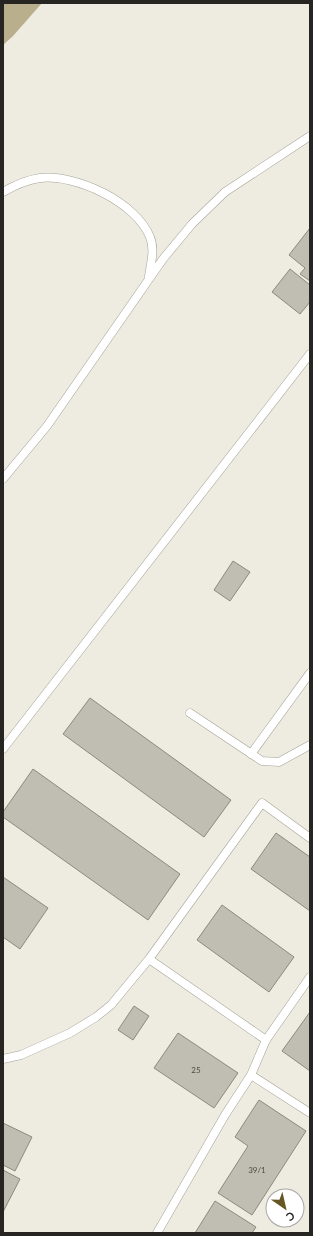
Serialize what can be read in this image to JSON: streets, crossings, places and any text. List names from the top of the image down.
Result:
{
  "house_numbers": ["25", "39/1"],
  "north": "bottom right"
}
